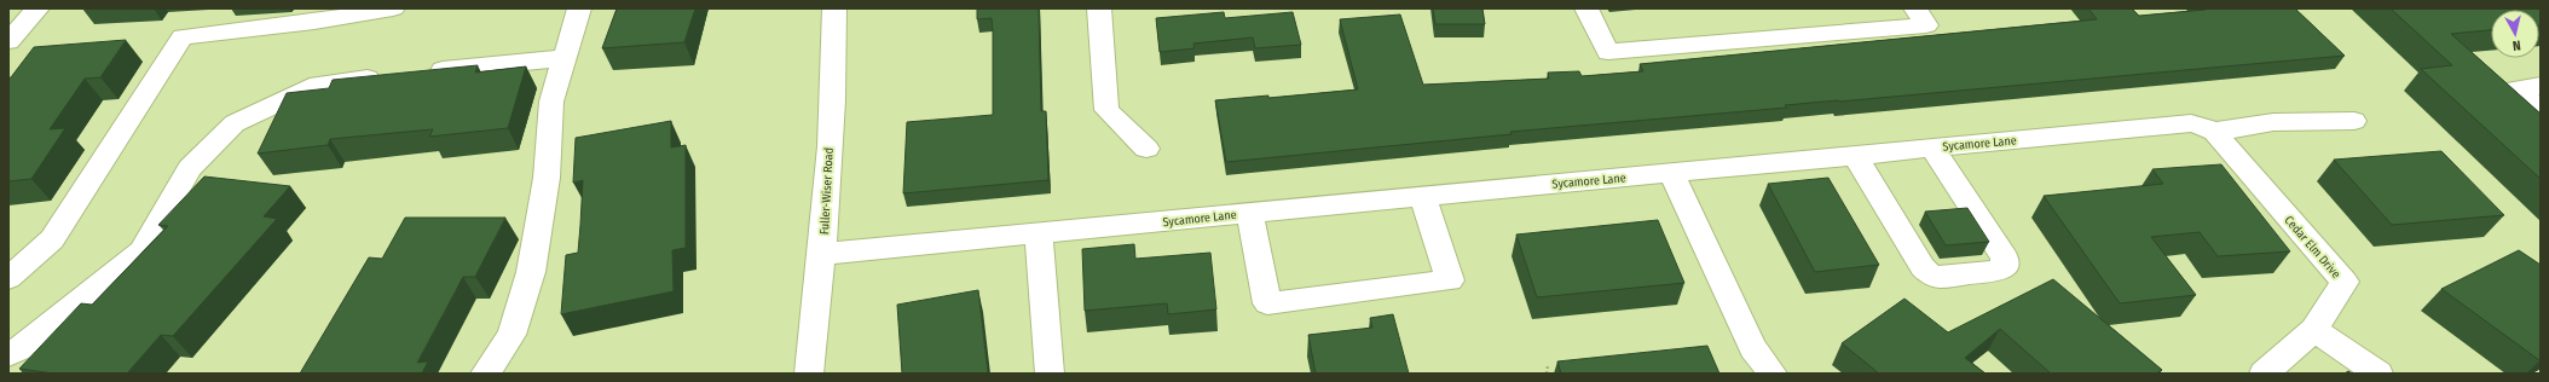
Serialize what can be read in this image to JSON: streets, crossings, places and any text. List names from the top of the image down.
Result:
{
  "streets": {
    "street": ["Sycamore Lane", "Fuller-Wiser Road", "Cedar Elm Drive"]
  },
  "crossings": [
    ["Sycamore Lane", "Fuller-Wiser Road"],
    ["Sycamore Lane", "Cedar Elm Drive"]
  ],
  "north": "bottom"
}
